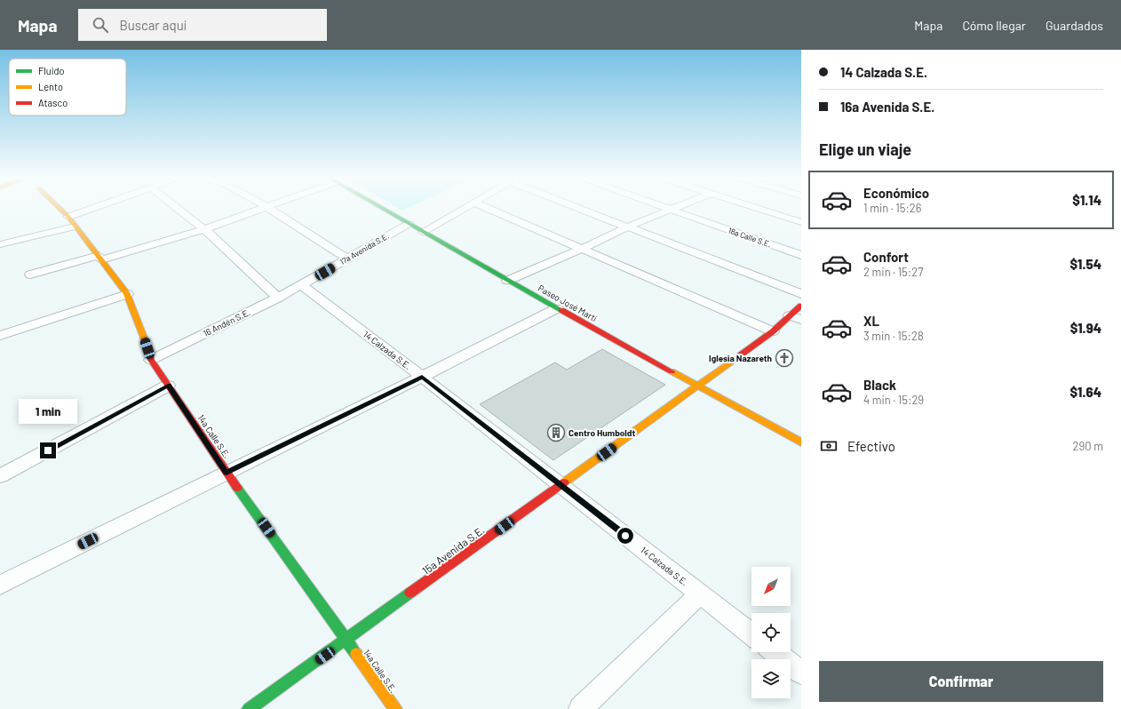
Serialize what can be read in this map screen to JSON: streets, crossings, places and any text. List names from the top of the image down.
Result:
{
  "streets": {
    "street": [
      "18a Calle S.E.",
      "17a Avenida S.E.",
      "Paseo José Martí",
      "16 Andén S.E.",
      "14 Calzada S.E.",
      "14a Calle S.E.",
      "15a Avenida S.E."
    ]
  },
  "crossings": [
    ["17a Avenida S.E.", "Paseo José Martí"],
    ["17a Avenida S.E.", "16 Andén S.E."],
    ["17a Avenida S.E.", "14 Calzada S.E."],
    ["Paseo José Martí", "15a Avenida S.E."],
    ["16 Andén S.E.", "14 Calzada S.E."],
    ["16 Andén S.E.", "14a Calle S.E."],
    ["14 Calzada S.E.", "15a Avenida S.E."],
    ["14a Calle S.E.", "15a Avenida S.E."]
  ],
  "places": {
    "church": ["Iglesia Nazareth"],
    "building": ["Centro Humboldt"]
  },
  "legend": ["Fluido", "Lento", "Atasco"],
  "north": "bottom left",
  "page": {
    "header": "Mapa",
    "search": "Buscar aquí",
    "nav": ["Mapa", "Cómo llegar", "Guardados"],
    "banner": ["14 Calzada S.E.", "16a Avenida S.E."],
    "heading": "Elige un viaje",
    "list": [
      {
        "name": "Económico",
        "note": "1 min · 15:26",
        "value": "$1.14"
      },
      {
        "name": "Confort",
        "note": "2 min · 15:27",
        "value": "$1.54"
      },
      {
        "name": "XL",
        "note": "3 min · 15:28",
        "value": "$1.94"
      },
      {
        "name": "Black",
        "note": "4 min · 15:29",
        "value": "$1.64"
      }
    ],
    "bubble": "1 min",
    "pay": ["Efectivo", "290 m"],
    "buttons": "Confirmar"
  }
}
